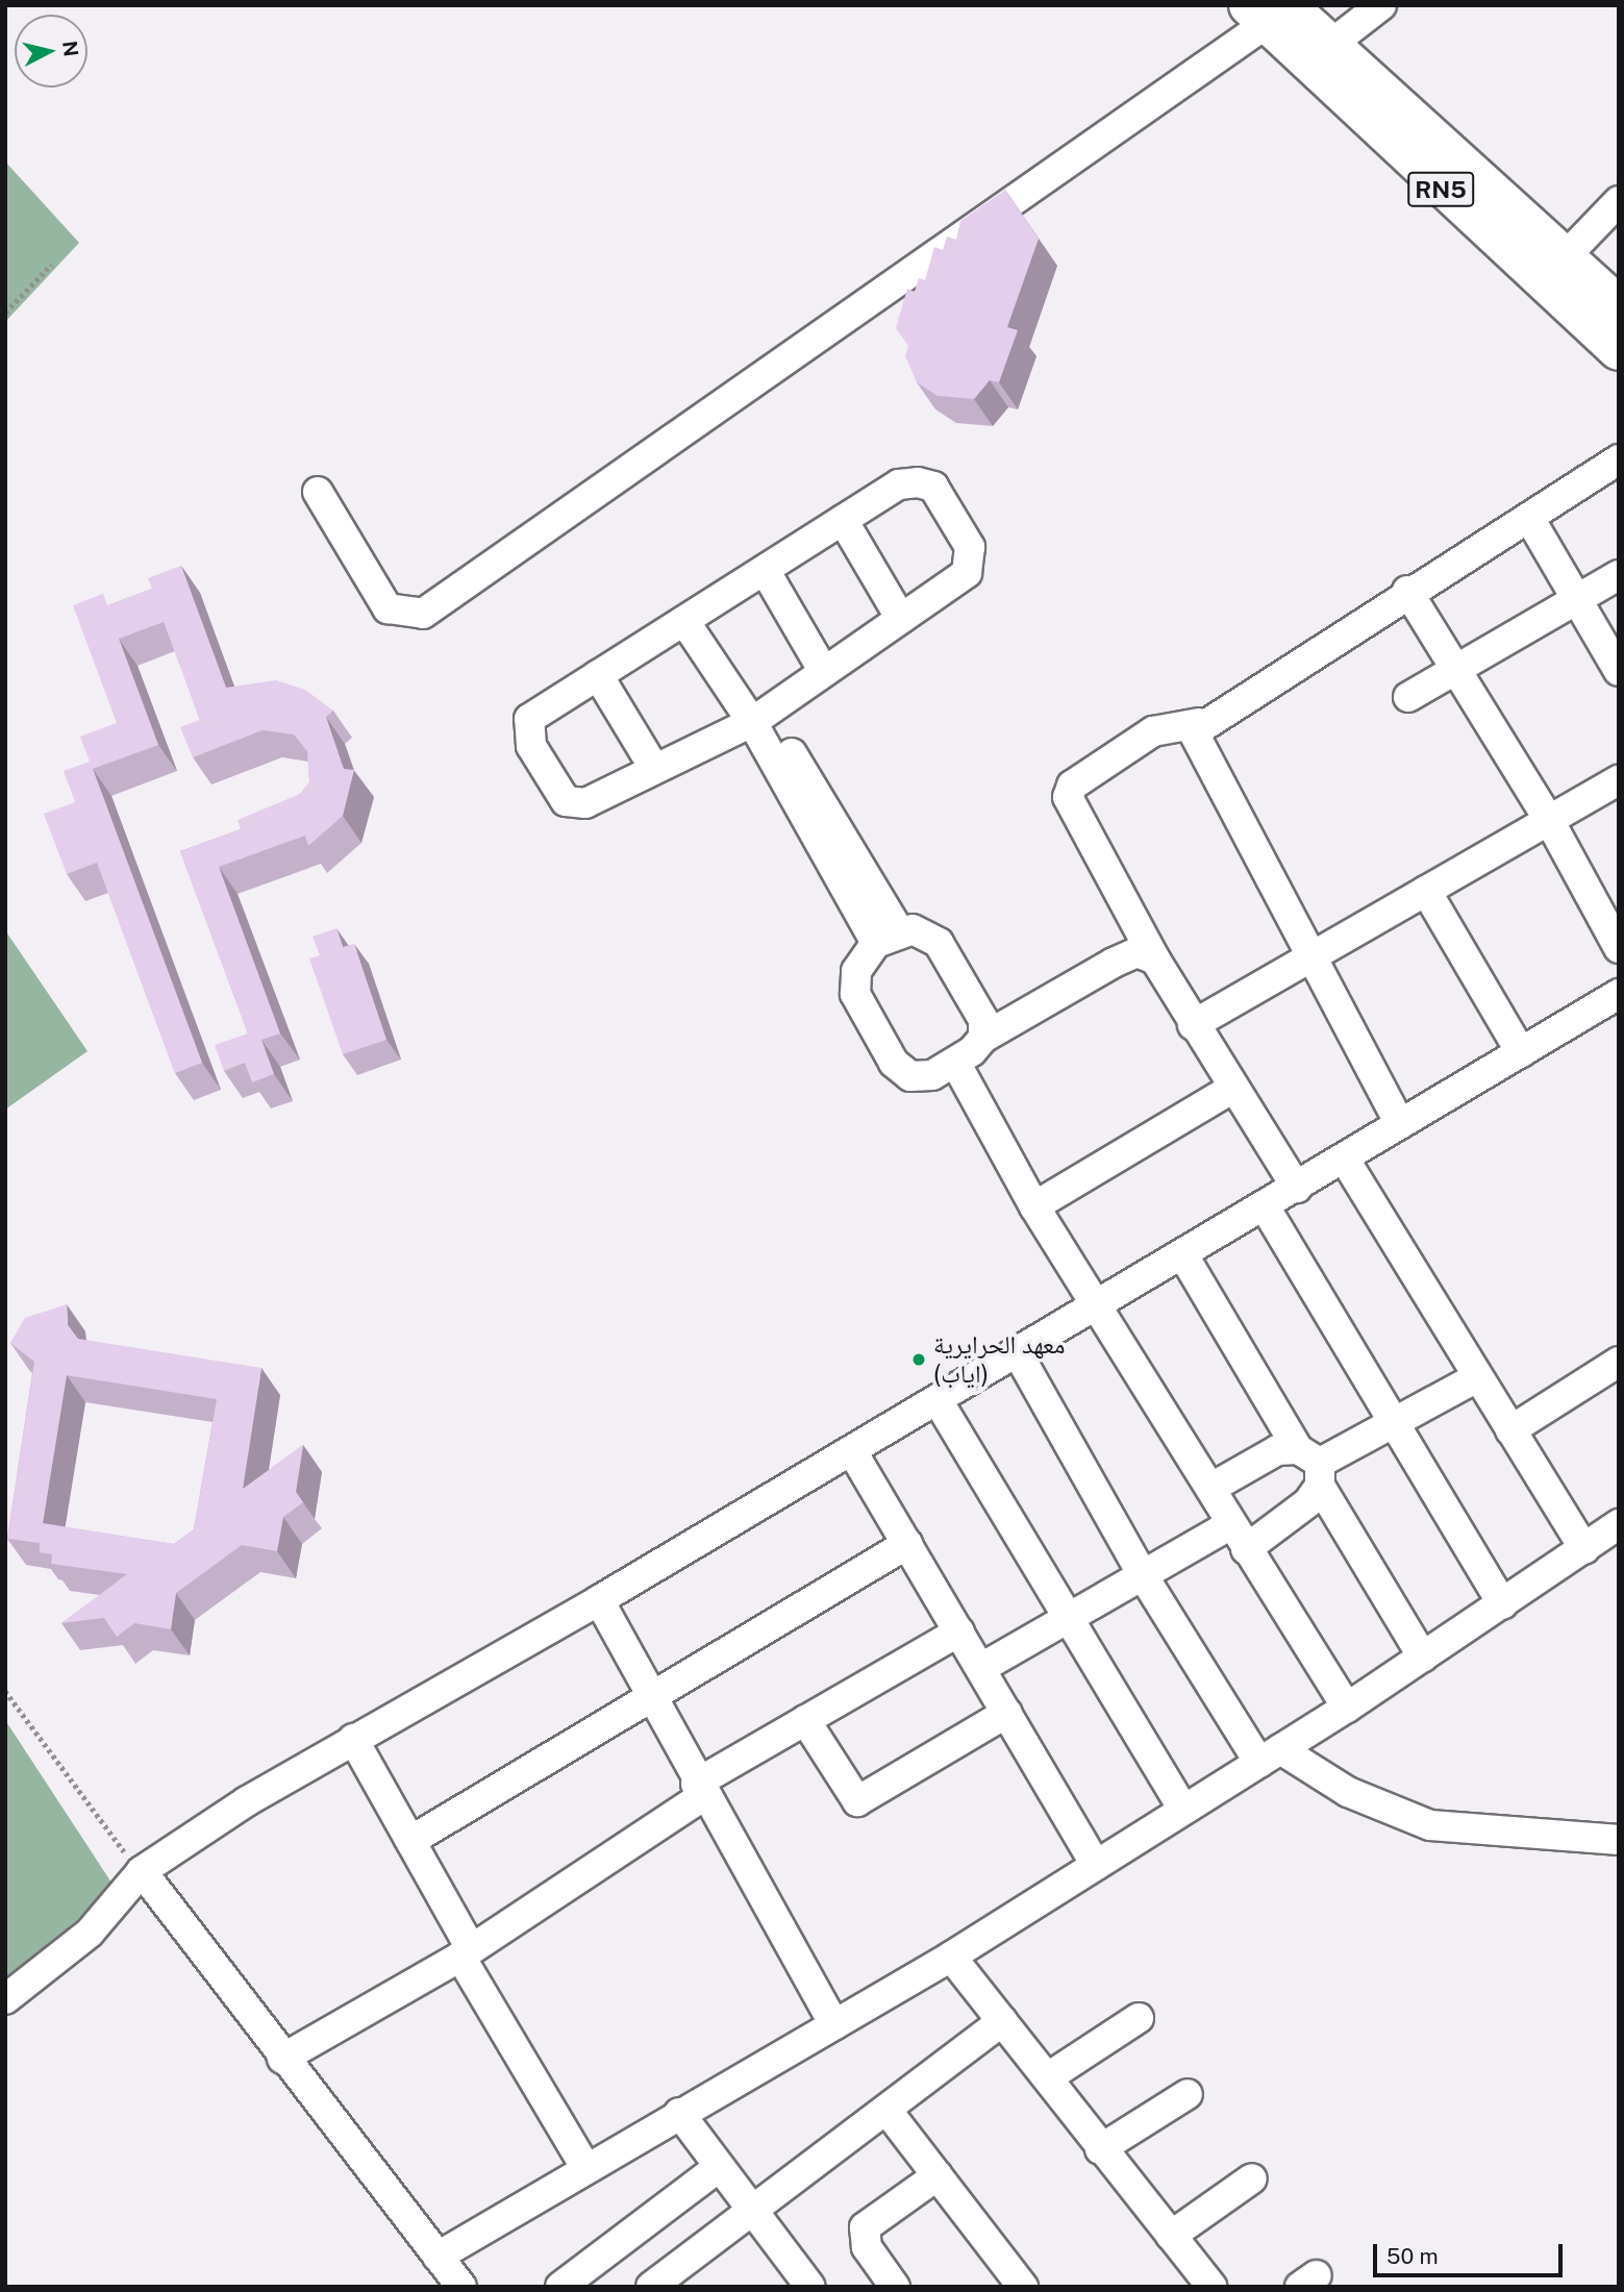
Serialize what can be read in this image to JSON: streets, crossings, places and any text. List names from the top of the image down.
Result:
{
  "streets": {
    "highway": ["RN5"]
  },
  "places": ["معهد الحرايرية (إياب)"],
  "scale_bar": "50 m",
  "north": "right"
}
